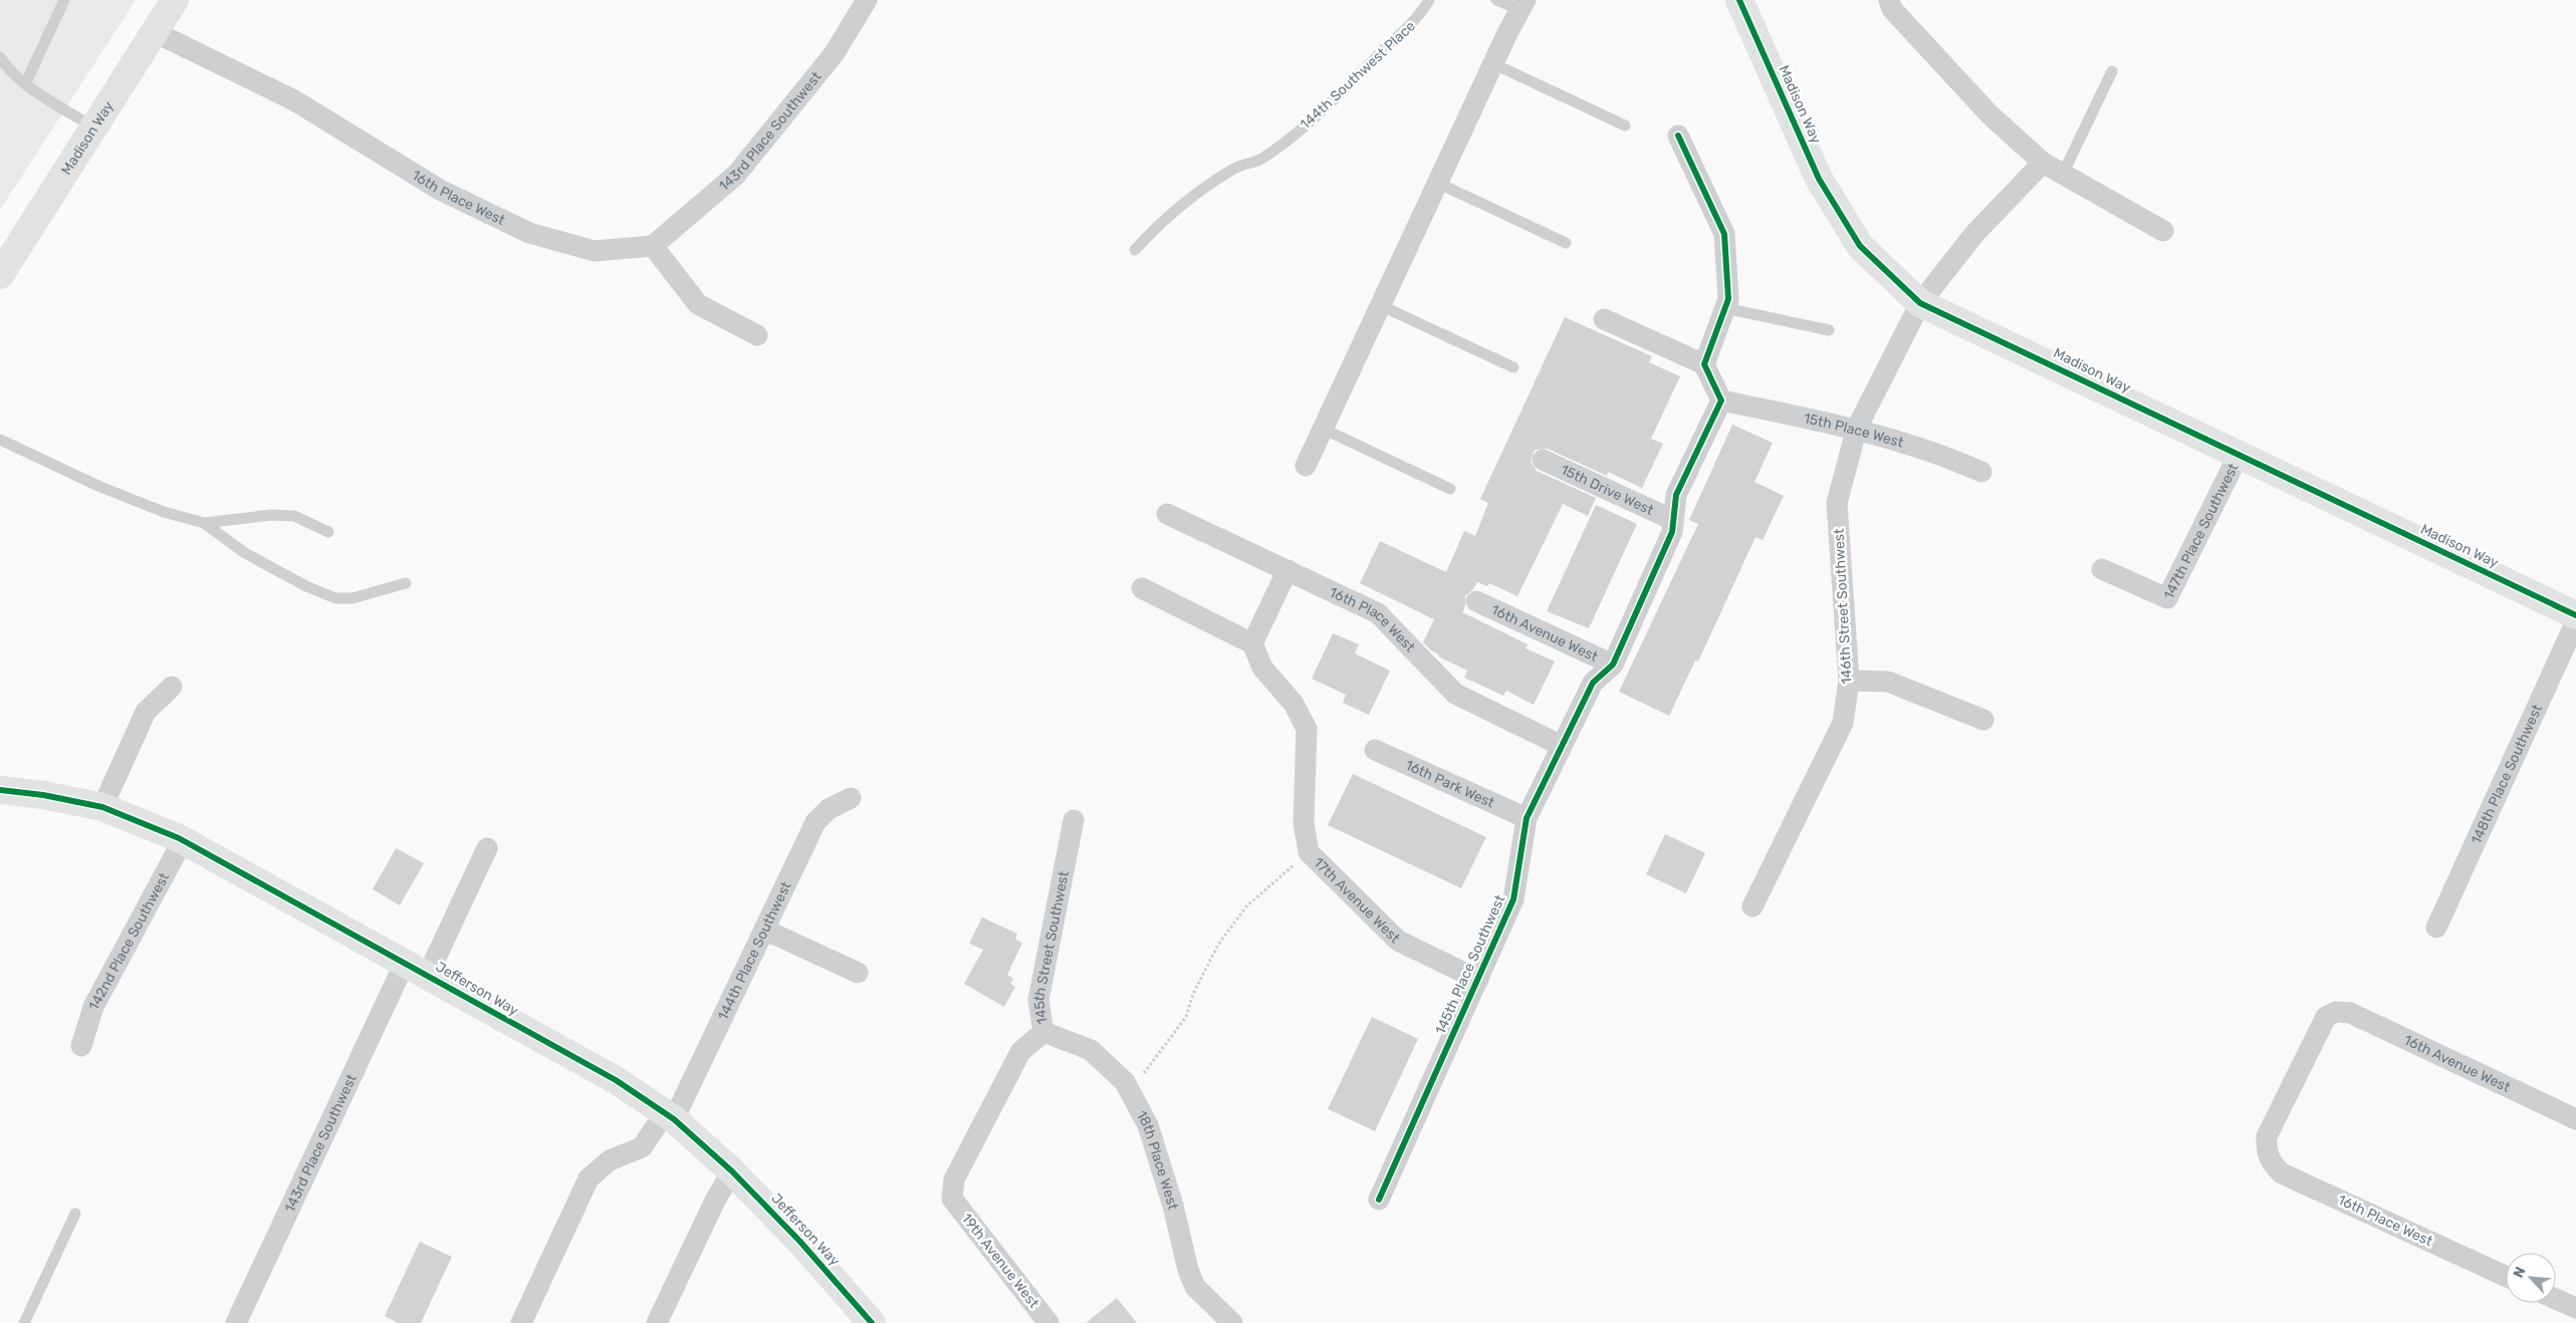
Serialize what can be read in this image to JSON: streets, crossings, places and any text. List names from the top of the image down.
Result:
{
  "streets": {
    "street": [
      "Madison Way",
      "143rd Place Southwest",
      "16th Place West",
      "15th Place West",
      "15th Drive West",
      "147th Place Southwest",
      "146th Street Southwest",
      "16th Avenue West",
      "148th Place Southwest",
      "16th Park West",
      "17th Avenue West",
      "142nd Place Southwest",
      "145th Street Southwest",
      "144th Place Southwest",
      "145th Place Southwest",
      "Jefferson Way",
      "18th Place West",
      "19th Avenue West"
    ],
    "lane": ["144th Southwest Place"]
  },
  "crossings": [
    ["Madison Way", "16th Place West"],
    ["Madison Way", "147th Place Southwest"],
    ["Madison Way", "146th Street Southwest"],
    ["143rd Place Southwest", "16th Place West"],
    ["143rd Place Southwest", "Jefferson Way"],
    ["16th Place West", "16th Avenue West"],
    ["16th Place West", "145th Place Southwest"],
    ["15th Place West", "146th Street Southwest"],
    ["15th Place West", "145th Place Southwest"],
    ["15th Drive West", "145th Place Southwest"],
    ["16th Avenue West", "145th Place Southwest"],
    ["16th Park West", "145th Place Southwest"],
    ["17th Avenue West", "145th Place Southwest"],
    ["142nd Place Southwest", "Jefferson Way"],
    ["145th Street Southwest", "18th Place West"],
    ["145th Street Southwest", "19th Avenue West"],
    ["144th Place Southwest", "Jefferson Way"]
  ],
  "north": "top left"
}
